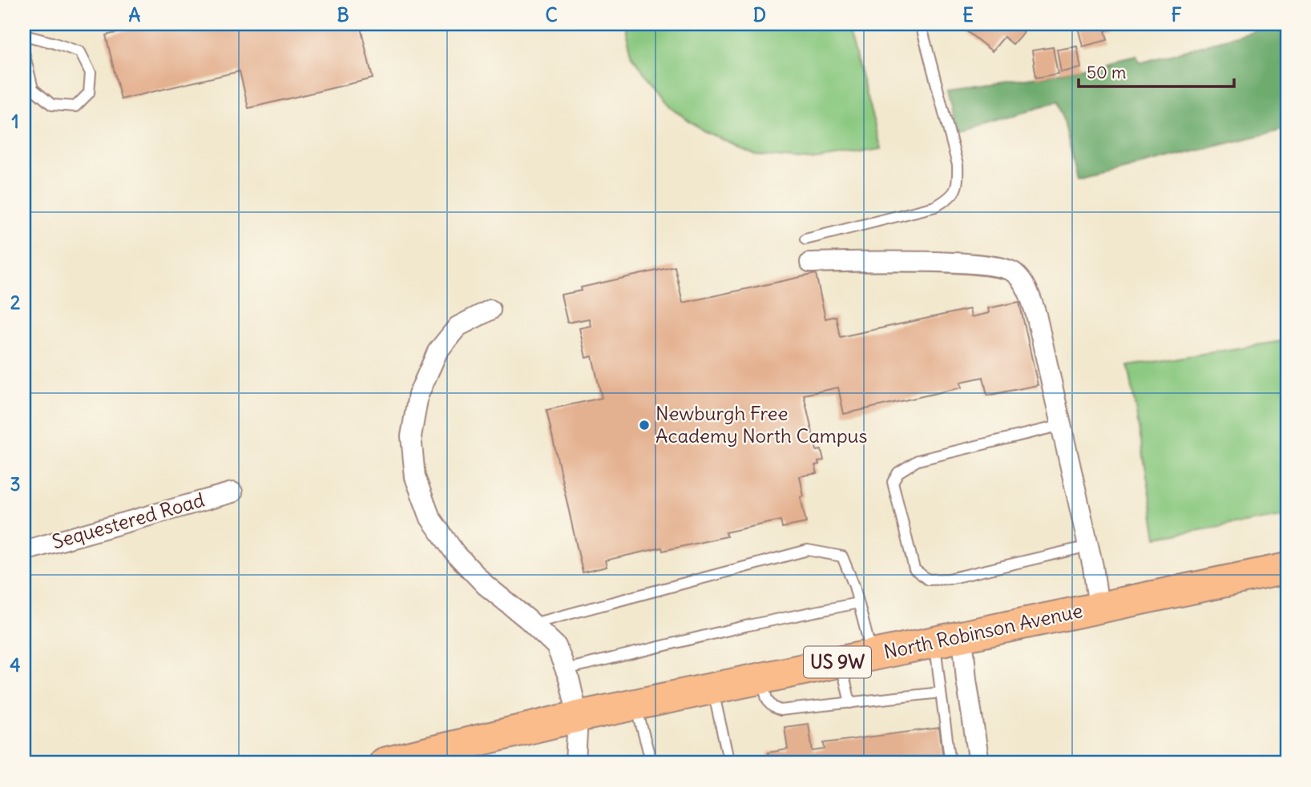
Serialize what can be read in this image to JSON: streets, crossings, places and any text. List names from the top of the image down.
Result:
{
  "streets": {
    "highway": ["North Robinson Avenue", "US 9W"],
    "street": ["Sequestered Road"]
  },
  "places": ["Newburgh Free Academy North Campus"],
  "scale_bar": "50 m",
  "grid": {
    "columns": [
      "A",
      "B",
      "C",
      "D",
      "E",
      "F"
    ],
    "rows": [
      "1",
      "2",
      "3",
      "4"
    ]
  }
}
